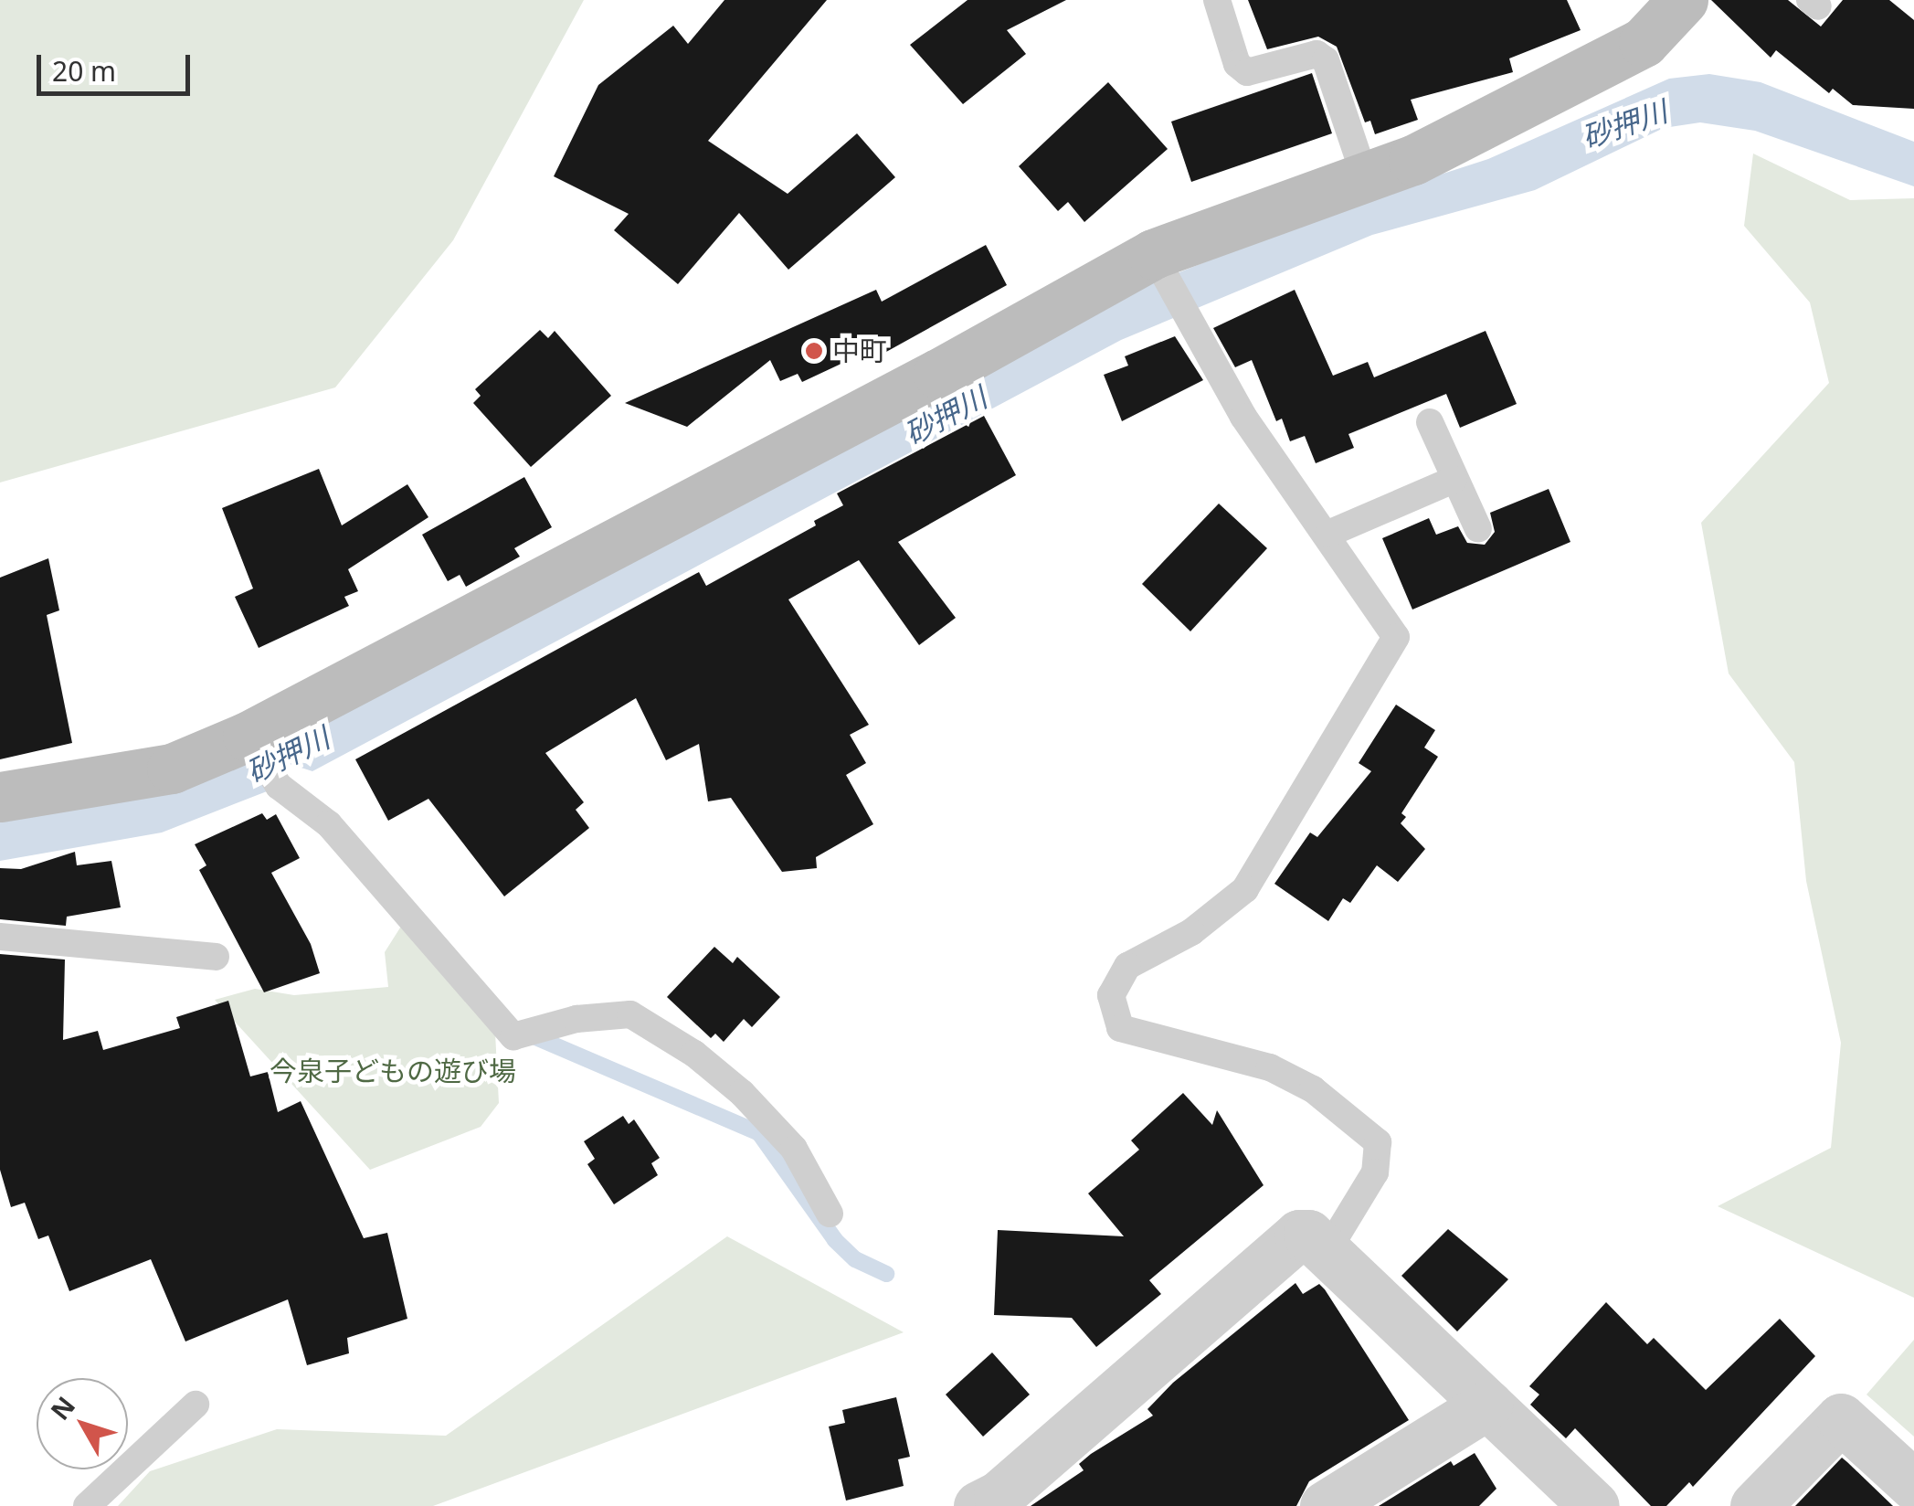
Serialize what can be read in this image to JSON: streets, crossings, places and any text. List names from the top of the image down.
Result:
{
  "water": ["砂押川"],
  "parks": ["今泉子どもの遊び場"],
  "places": ["中町"],
  "scale_bar": "20 m",
  "north": "top left"
}
